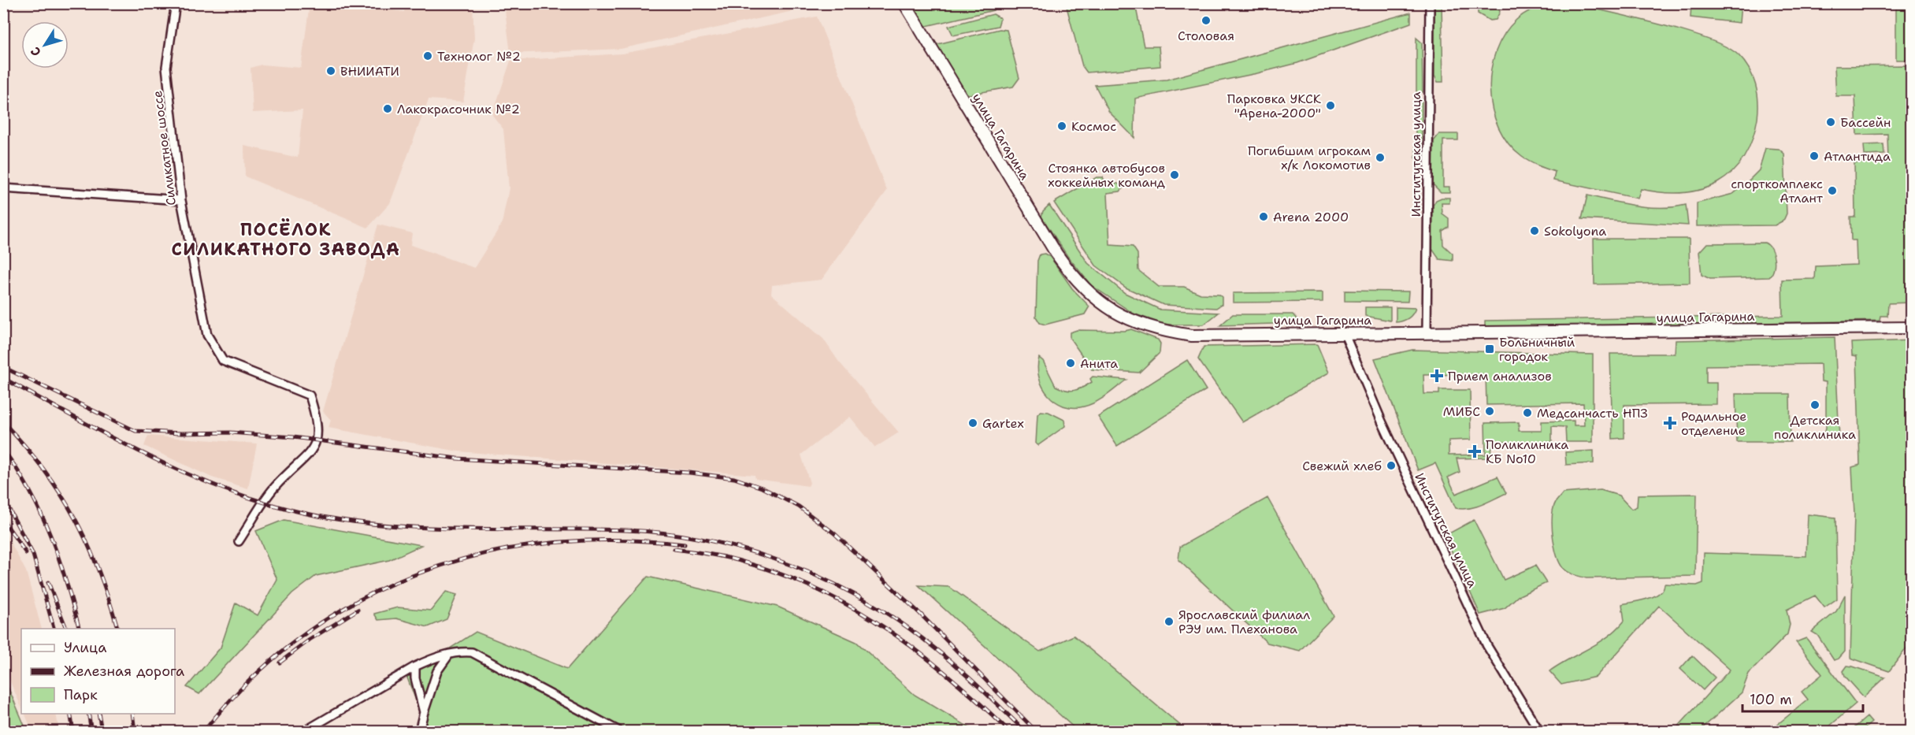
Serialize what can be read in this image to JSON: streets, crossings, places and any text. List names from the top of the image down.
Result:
{
  "streets": {
    "main road": ["улица Гагарина"],
    "street": ["Силикатное шоссе", "Институтская улица"]
  },
  "crossings": [
    ["улица Гагарина", "Институтская улица"]
  ],
  "districts": ["ПОСЁЛОК СИЛИКАТНОГО ЗАВОДА"],
  "places": {
    "other": [
      "Столовая",
      "Технолог №2",
      "ВНИИАТИ",
      "Парковка УКСК \"Арена-2000\"",
      "Лакокрасочник №2",
      "Бассейн",
      "Космос",
      "Атлантида",
      "Погибшим игрокам х/к Локомотив",
      "Стоянка автобусов хоккейных команд",
      "спорткомплекс Атлант",
      "Arena 2000",
      "Sokolyona",
      "Анита",
      "Детская поликлиника",
      "МИБС",
      "Медсанчасть НПЗ",
      "Gartex",
      "Свежий хлеб",
      "Ярославский филиал РЭУ им. Плеханова"
    ],
    "transit": ["Больничный городок"],
    "health": ["Прием анализов", "Родильное отделение", "Поликлиника КБ No10"]
  },
  "legend": ["Улица", "Железная дорога", "Парк"],
  "scale_bar": "100 m",
  "north": "bottom left"
}
